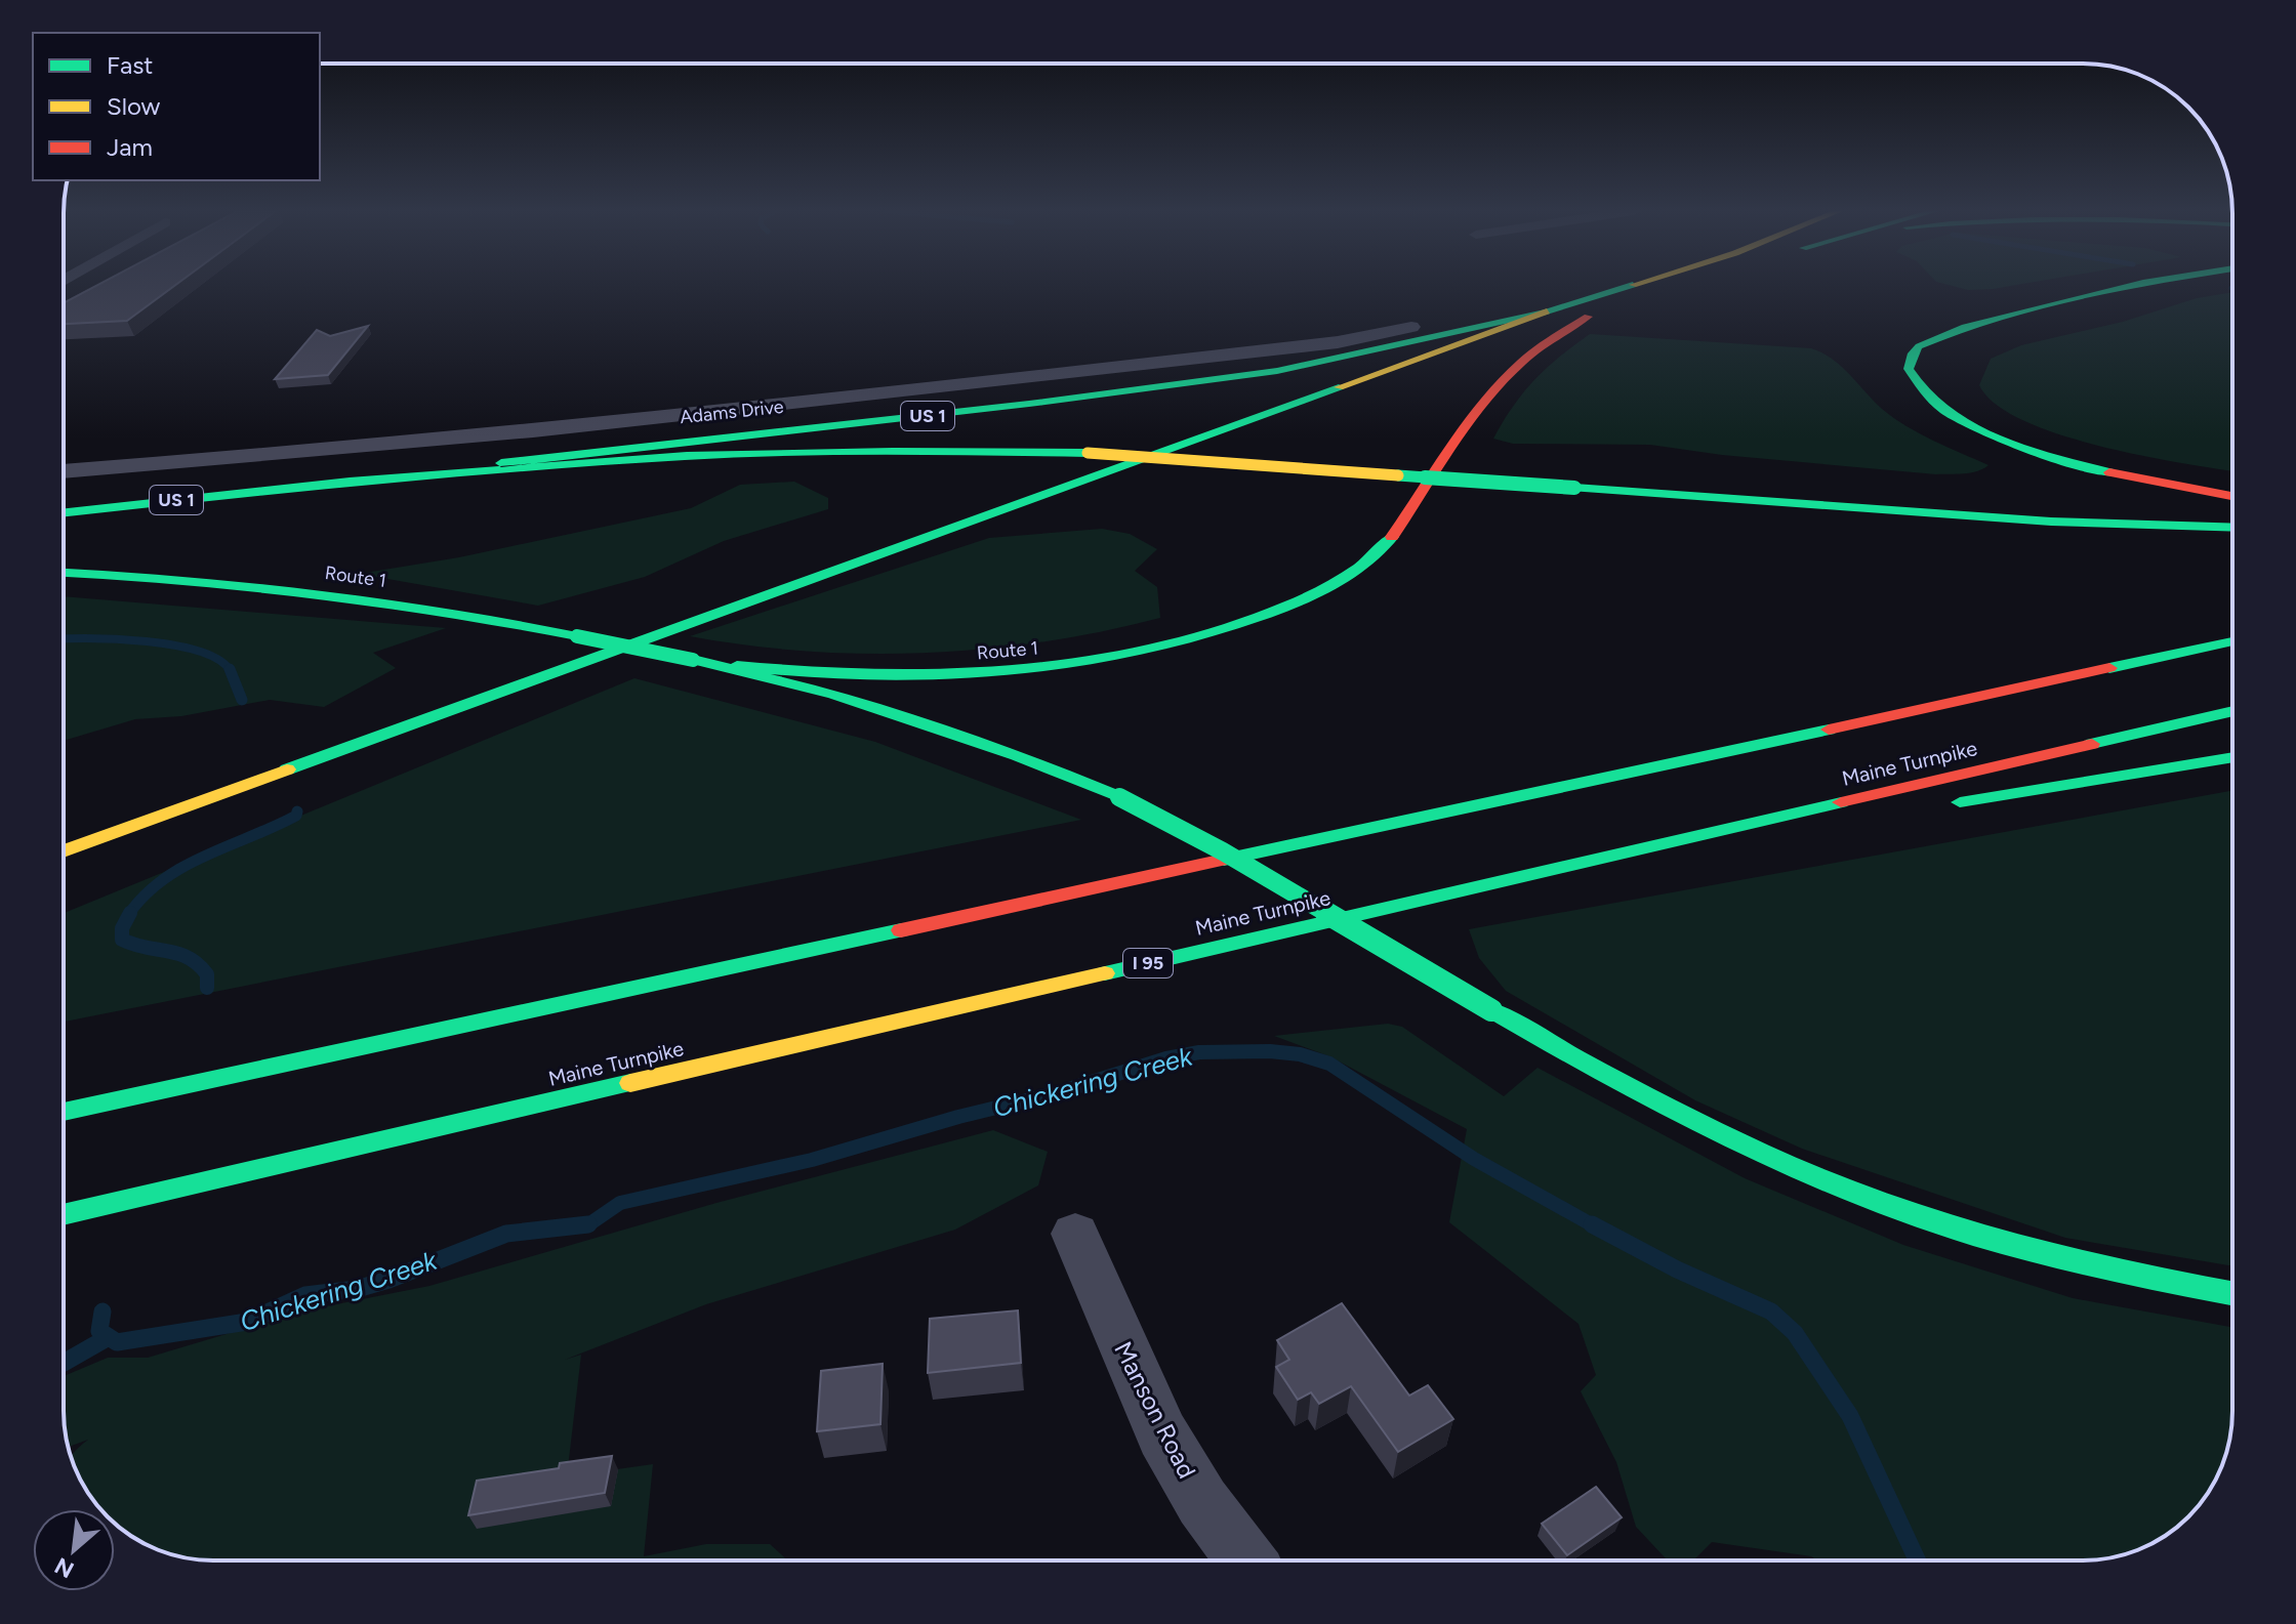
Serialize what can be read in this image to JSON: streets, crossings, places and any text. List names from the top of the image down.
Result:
{
  "streets": {
    "main road": [
      "US 1",
      "Route 1",
      "Maine Turnpike",
      "I 95"
    ],
    "street": ["Adams Drive", "Manson Road"]
  },
  "water": ["Chickering Creek"],
  "legend": ["Fast", "Slow", "Jam"],
  "north": "bottom left"
}
